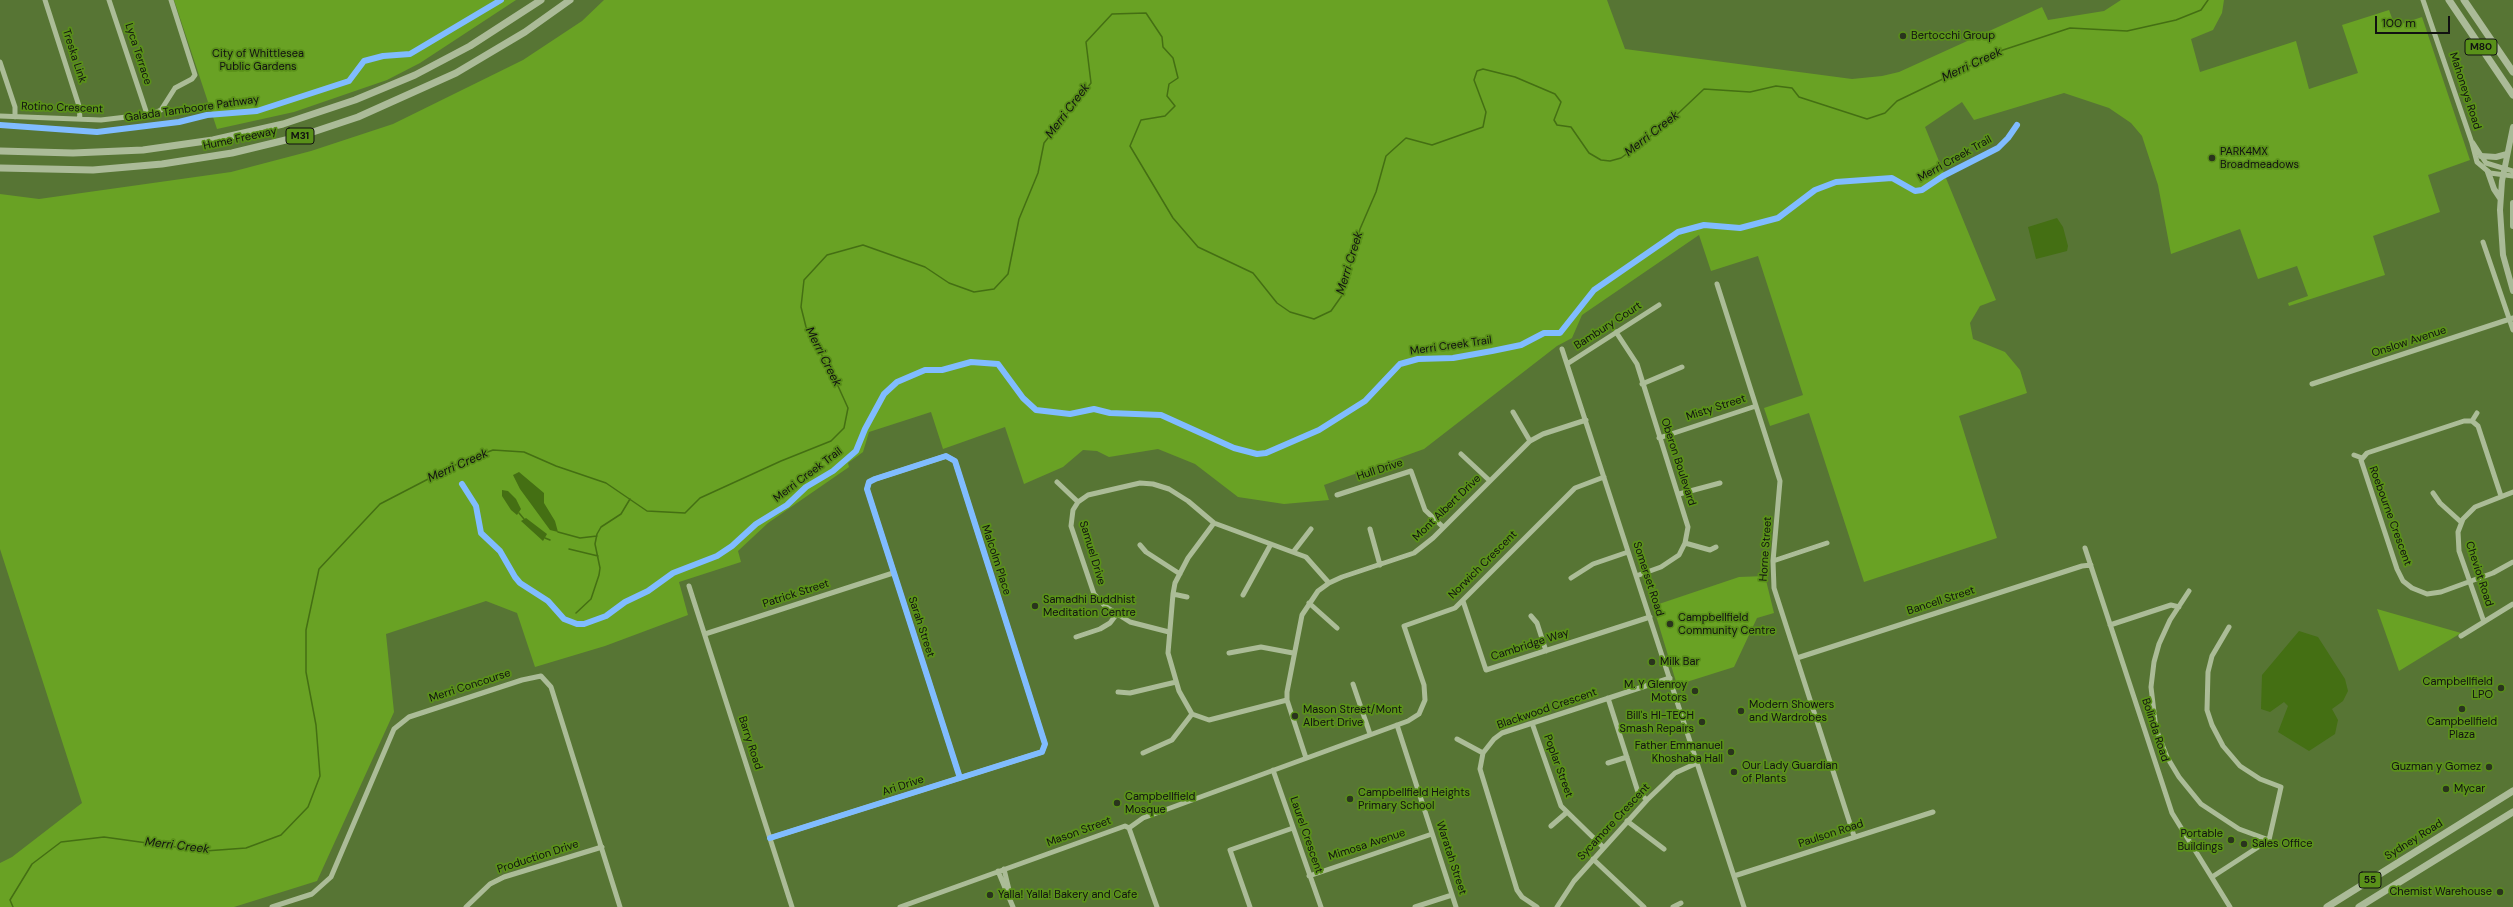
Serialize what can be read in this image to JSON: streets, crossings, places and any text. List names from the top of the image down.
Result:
{
  "streets": {
    "highway": [
      "M80",
      "M31",
      "Hume Freeway",
      "Sydney Road",
      "55"
    ],
    "street": [
      "Lyca Terrace",
      "Treska Link",
      "Mahoneys Road",
      "Rotino Crescent",
      "Bambury Court",
      "Onslow Avenue",
      "Misty Street",
      "Oberon Boulevard",
      "Hull Drive",
      "Mont Albert Drive",
      "Roebourne Crescent",
      "Horne Street",
      "Samuel Drive",
      "Malcolm Place",
      "Norwich Crescent",
      "Cheviot Road",
      "Somerset Road",
      "Patrick Street",
      "Bancell Street",
      "Sarah Street",
      "Cambridge Way",
      "Merri Concourse",
      "Blackwood Crescent",
      "Bolinda Road",
      "Barry Road",
      "Poplar Street",
      "Ari Drive",
      "Sycamore Crescent",
      "Mason Street",
      "Paulson Road",
      "Laurel Crescent",
      "Mimosa Avenue",
      "Production Drive",
      "Waratah Street"
    ],
    "cycle path": ["Galada Tamboore Pathway", "Merri Creek Trail"]
  },
  "crossings": [
    ["Lyca Terrace", "Rotino Crescent"],
    ["Treska Link", "Rotino Crescent"],
    ["Bambury Court", "Oberon Boulevard"],
    ["Bambury Court", "Somerset Road"],
    ["Misty Street", "Oberon Boulevard"],
    ["Misty Street", "Horne Street"],
    ["Oberon Boulevard", "Somerset Road"],
    ["Hull Drive", "Mont Albert Drive"],
    ["Mont Albert Drive", "Somerset Road"],
    ["Mont Albert Drive", "Mason Street"],
    ["Roebourne Crescent", "Cheviot Road"],
    ["Horne Street", "Bancell Street"],
    ["Horne Street", "Paulson Road"],
    ["Malcolm Place", "Sarah Street"],
    ["Malcolm Place", "Ari Drive"],
    ["Norwich Crescent", "Somerset Road"],
    ["Norwich Crescent", "Cambridge Way"],
    ["Norwich Crescent", "Mason Street"],
    ["Norwich Crescent", "Waratah Street"],
    ["Somerset Road", "Cambridge Way"],
    ["Somerset Road", "Blackwood Crescent"],
    ["Somerset Road", "Sycamore Crescent"],
    ["Somerset Road", "Paulson Road"],
    ["Patrick Street", "Sarah Street"],
    ["Patrick Street", "Barry Road"],
    ["Bancell Street", "Bolinda Road"],
    ["Sarah Street", "Ari Drive"],
    ["Merri Concourse", "Production Drive"],
    ["Blackwood Crescent", "Poplar Street"],
    ["Barry Road", "Ari Drive"],
    ["Poplar Street", "Sycamore Crescent"],
    ["Mason Street", "Laurel Crescent"],
    ["Mason Street", "Waratah Street"],
    ["Laurel Crescent", "Mimosa Avenue"],
    ["Mimosa Avenue", "Waratah Street"]
  ],
  "water": ["Merri Creek"],
  "parks": ["City of Whittlesea Public Gardens"],
  "places": [
    "Bertocchi Group",
    "PARK4MX Broadmeadows",
    "Samadhi Buddhist Meditation Centre",
    "Campbellfield Community Centre",
    "Milk Bar",
    "Campbellfield LPO",
    "M. Y Glenroy Motors",
    "Campbellfield Plaza",
    "Modern Showers and Wardrobes",
    "Mason Street/Mont Albert Drive",
    "Bill's HI-TECH Smash Repairs",
    "Father Emmanuel Khoshaba Hall",
    "Guzman y Gomez",
    "Our Lady Guardian of Plants",
    "Mycar",
    "Campbellfield Heights Primary School",
    "Campbellfield Mosque",
    "Portable Buildings",
    "Sales Office",
    "Chemist Warehouse",
    "Yalla! Yalla! Bakery and Cafe"
  ],
  "scale_bar": "100 m"
}
